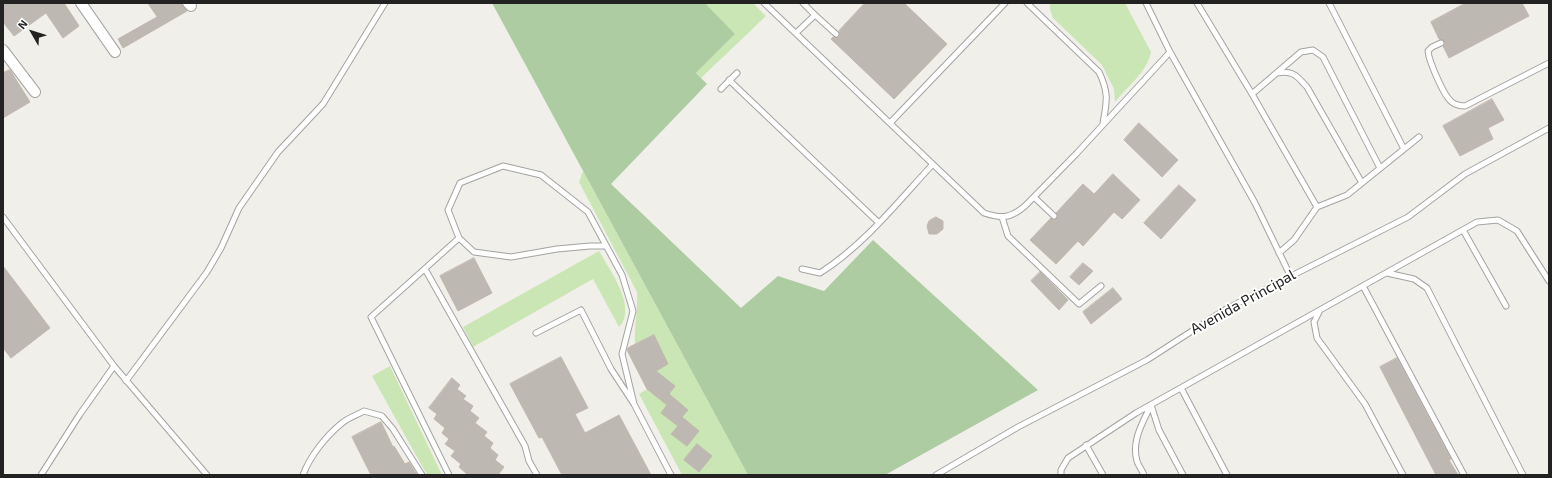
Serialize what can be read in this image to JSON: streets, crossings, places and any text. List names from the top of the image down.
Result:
{
  "streets": {
    "lane": ["Avenida Principal"]
  },
  "north": "top left"
}
